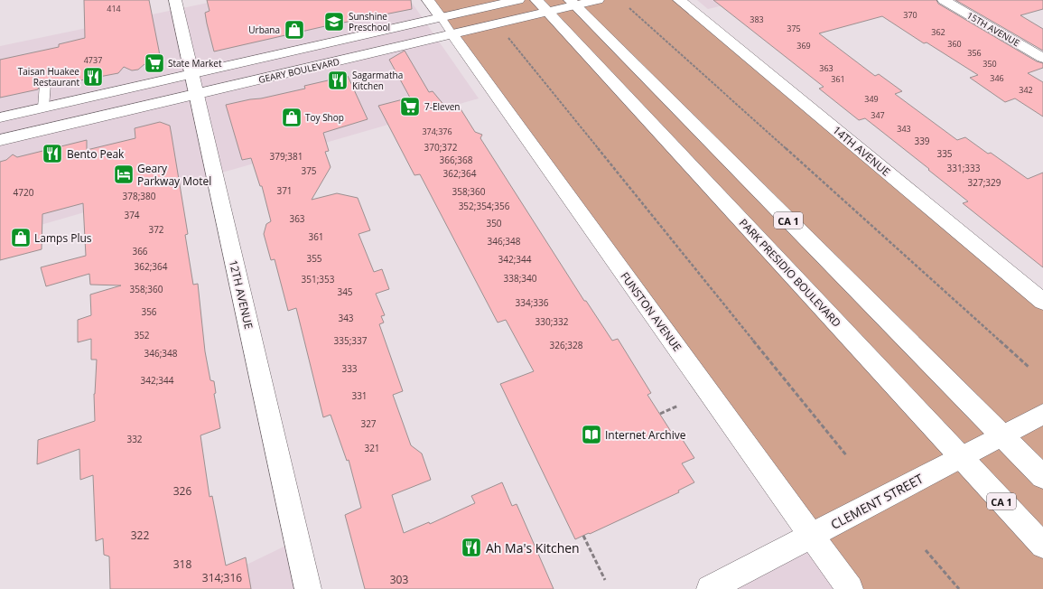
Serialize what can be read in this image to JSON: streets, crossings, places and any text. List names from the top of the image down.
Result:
{
  "streets": {
    "main road": [
      "15TH AVENUE",
      "GEARY BOULEVARD",
      "14TH AVENUE",
      "CA 1",
      "PARK PRESIDIO BOULEVARD",
      "12TH AVENUE",
      "FUNSTON AVENUE",
      "CLEMENT STREET"
    ]
  },
  "crossings": [
    ["GEARY BOULEVARD", "CA 1"],
    ["GEARY BOULEVARD", "PARK PRESIDIO BOULEVARD"],
    ["GEARY BOULEVARD", "12TH AVENUE"],
    ["GEARY BOULEVARD", "FUNSTON AVENUE"],
    ["CA 1", "CLEMENT STREET"],
    ["PARK PRESIDIO BOULEVARD", "CLEMENT STREET"],
    ["FUNSTON AVENUE", "CLEMENT STREET"]
  ],
  "places": {
    "school or university": ["Sunshine Preschool"],
    "shop": ["Urbana", "Toy Shop", "Lamps Plus"],
    "supermarket": ["State Market", "7-Eleven"],
    "restaurant": [
      "Taisan Huakee Restaurant",
      "Sagarmatha Kitchen",
      "Bento Peak",
      "Ah Ma's Kitchen"
    ],
    "hotel": ["Geary Parkway Motel"],
    "library": ["Internet Archive"]
  },
  "house_numbers": [
    "414",
    "370",
    "383",
    "375",
    "362",
    "360",
    "369",
    "356",
    "4737",
    "350",
    "363",
    "346",
    "361",
    "342",
    "349",
    "347",
    "343",
    "374;376",
    "339",
    "370;372",
    "335",
    "379;381",
    "366;368",
    "331;333",
    "375",
    "362;364",
    "327;329",
    "371",
    "358;360",
    "4720",
    "378;380",
    "352;354;356",
    "374",
    "363",
    "350",
    "372",
    "361",
    "346;348",
    "366",
    "355",
    "342;344",
    "362;364",
    "338;340",
    "351;353",
    "358;360",
    "345",
    "334;336",
    "356",
    "343",
    "330;332",
    "352",
    "335;337",
    "326;328",
    "346;348",
    "333",
    "342;344",
    "331",
    "327",
    "332",
    "321",
    "326",
    "322",
    "318",
    "314;316",
    "303"
  ]
}
